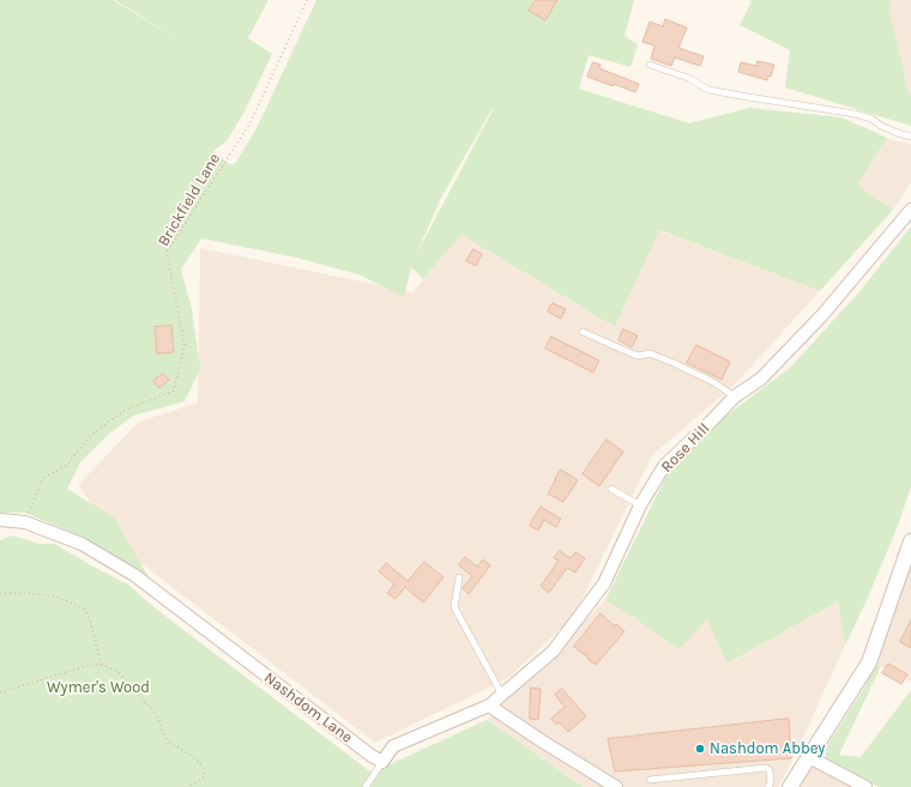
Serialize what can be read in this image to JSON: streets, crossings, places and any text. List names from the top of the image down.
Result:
{
  "streets": {
    "street": ["Rose Hill", "Nashdom Lane"],
    "path": ["Brickfield Lane"]
  },
  "crossings": [
    ["Brickfield Lane", "Nashdom Lane"]
  ],
  "parks": ["Wymer's Wood"],
  "places": ["Nashdom Abbey"]
}
